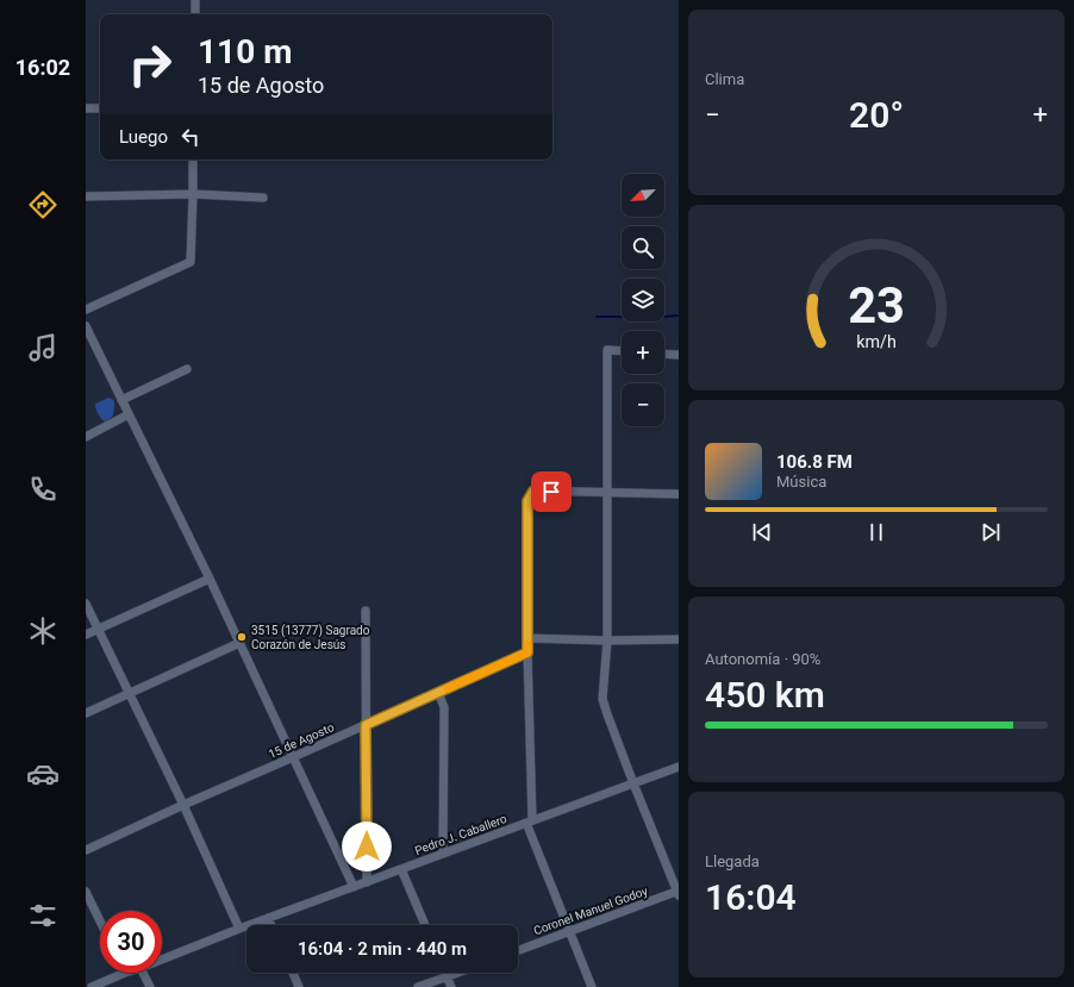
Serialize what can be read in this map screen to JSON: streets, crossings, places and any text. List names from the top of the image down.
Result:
{
  "streets": {
    "street": ["15 de Agosto", "Pedro J. Caballero", "Coronel Manuel Godoy"]
  },
  "places": ["3515 (13777) Sagrado Corazón de Jesús"],
  "north": "bottom left",
  "page": {
    "tabs": "16:02",
    "tile": [
      "Clima",
      ["Autonomía · 90%", "450 km"],
      ["Llegada", "16:04"]
    ],
    "turn": ["110 m", "15 de Agosto"],
    "heat": ["−", "20°", "+"],
    "then": "Luego",
    "map_buttons": ["+", "−"],
    "song": ["106.8 FM", "Música"],
    "limit": "30",
    "trip": "16:04 · 2 min · 440 m",
    "gauge": ["23", "km/h"]
  }
}
